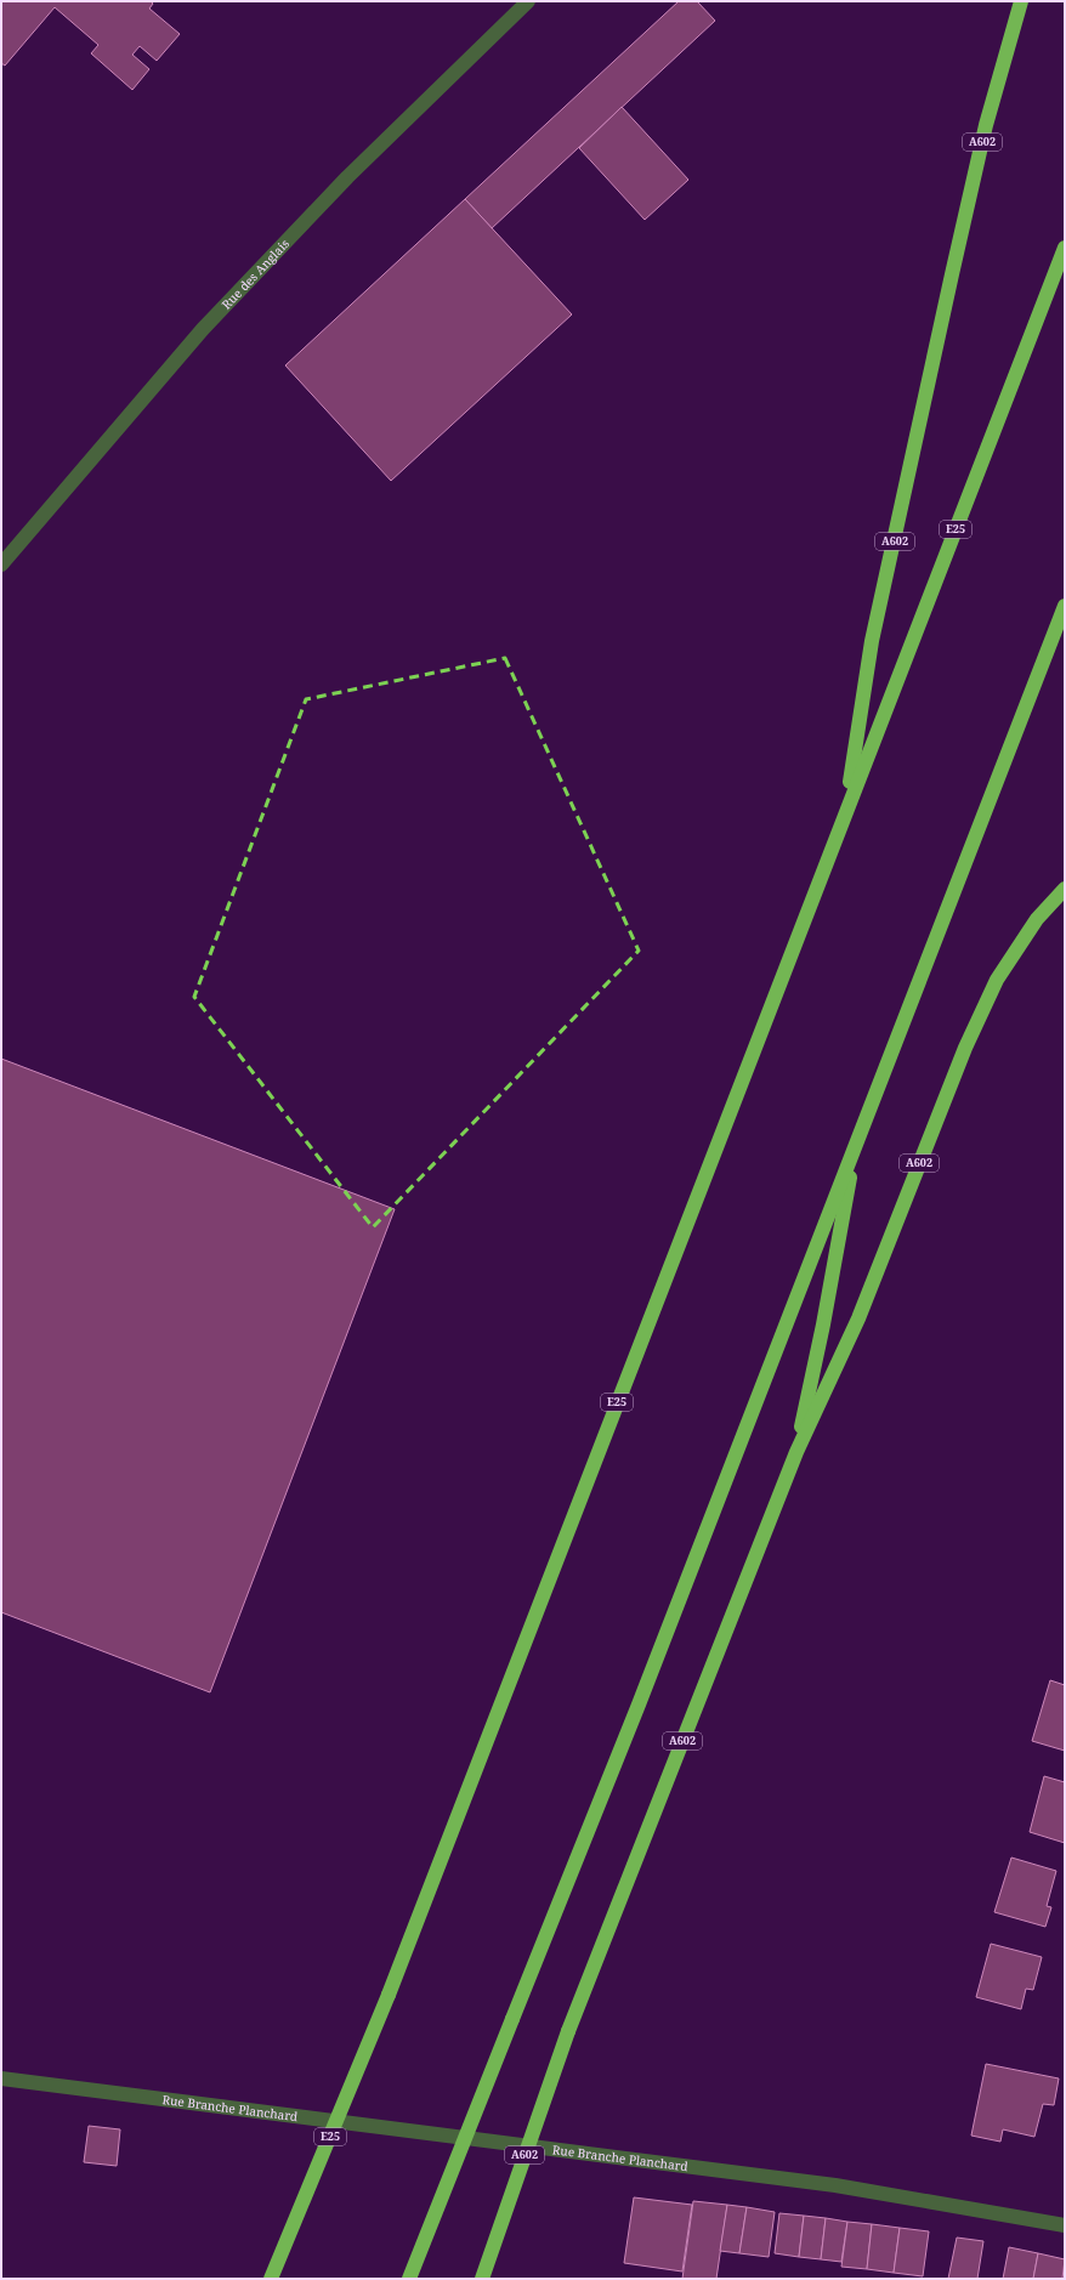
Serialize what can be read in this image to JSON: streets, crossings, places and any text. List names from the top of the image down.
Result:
{
  "streets": {
    "highway": ["A602", "E25"],
    "street": ["Rue des Anglais", "Rue Branche Planchard"]
  },
  "crossings": [
    ["A602", "E25"]
  ]
}
